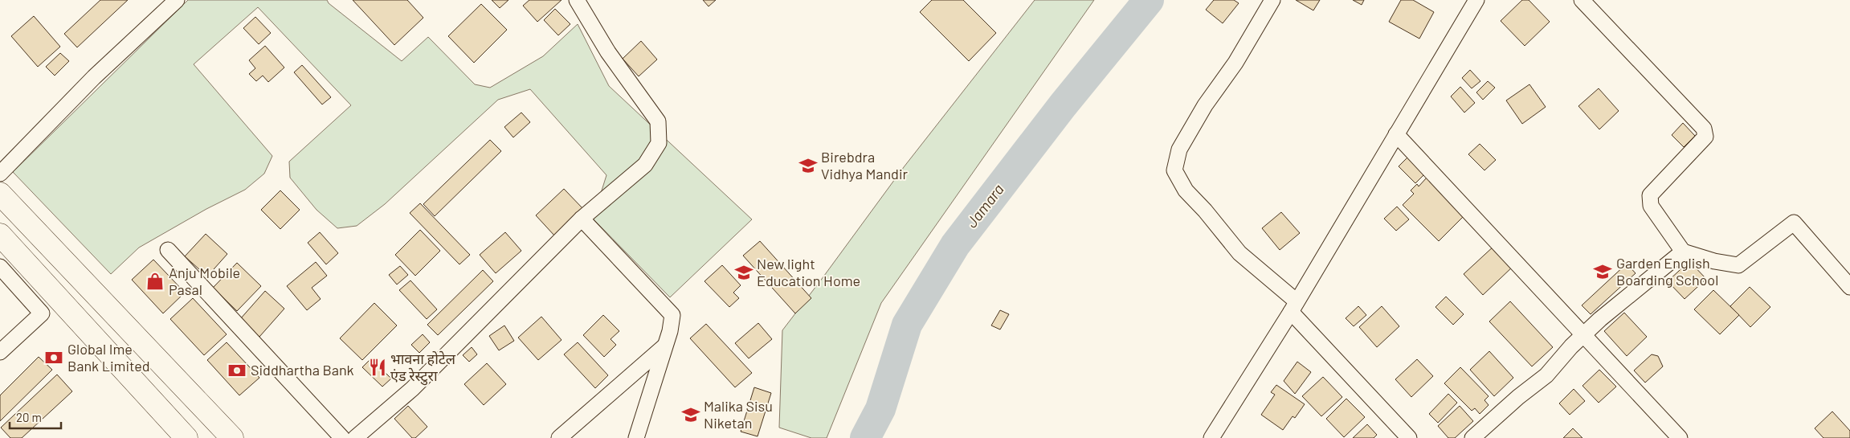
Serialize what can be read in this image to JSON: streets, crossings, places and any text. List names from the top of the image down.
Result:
{
  "water": ["Jamara"],
  "places": {
    "school or university": [
      "Birebdra Vidhya Mandir",
      "Garden English Boarding School",
      "New light Education Home",
      "Malika Sisu Niketan"
    ],
    "shop": ["Anju Mobile Pasal"],
    "bank": ["Global Ime Bank Limited", "Siddhartha Bank"],
    "restaurant": ["भावना होटेल एंड रेस्टुरा"]
  },
  "scale_bar": "20 m"
}
